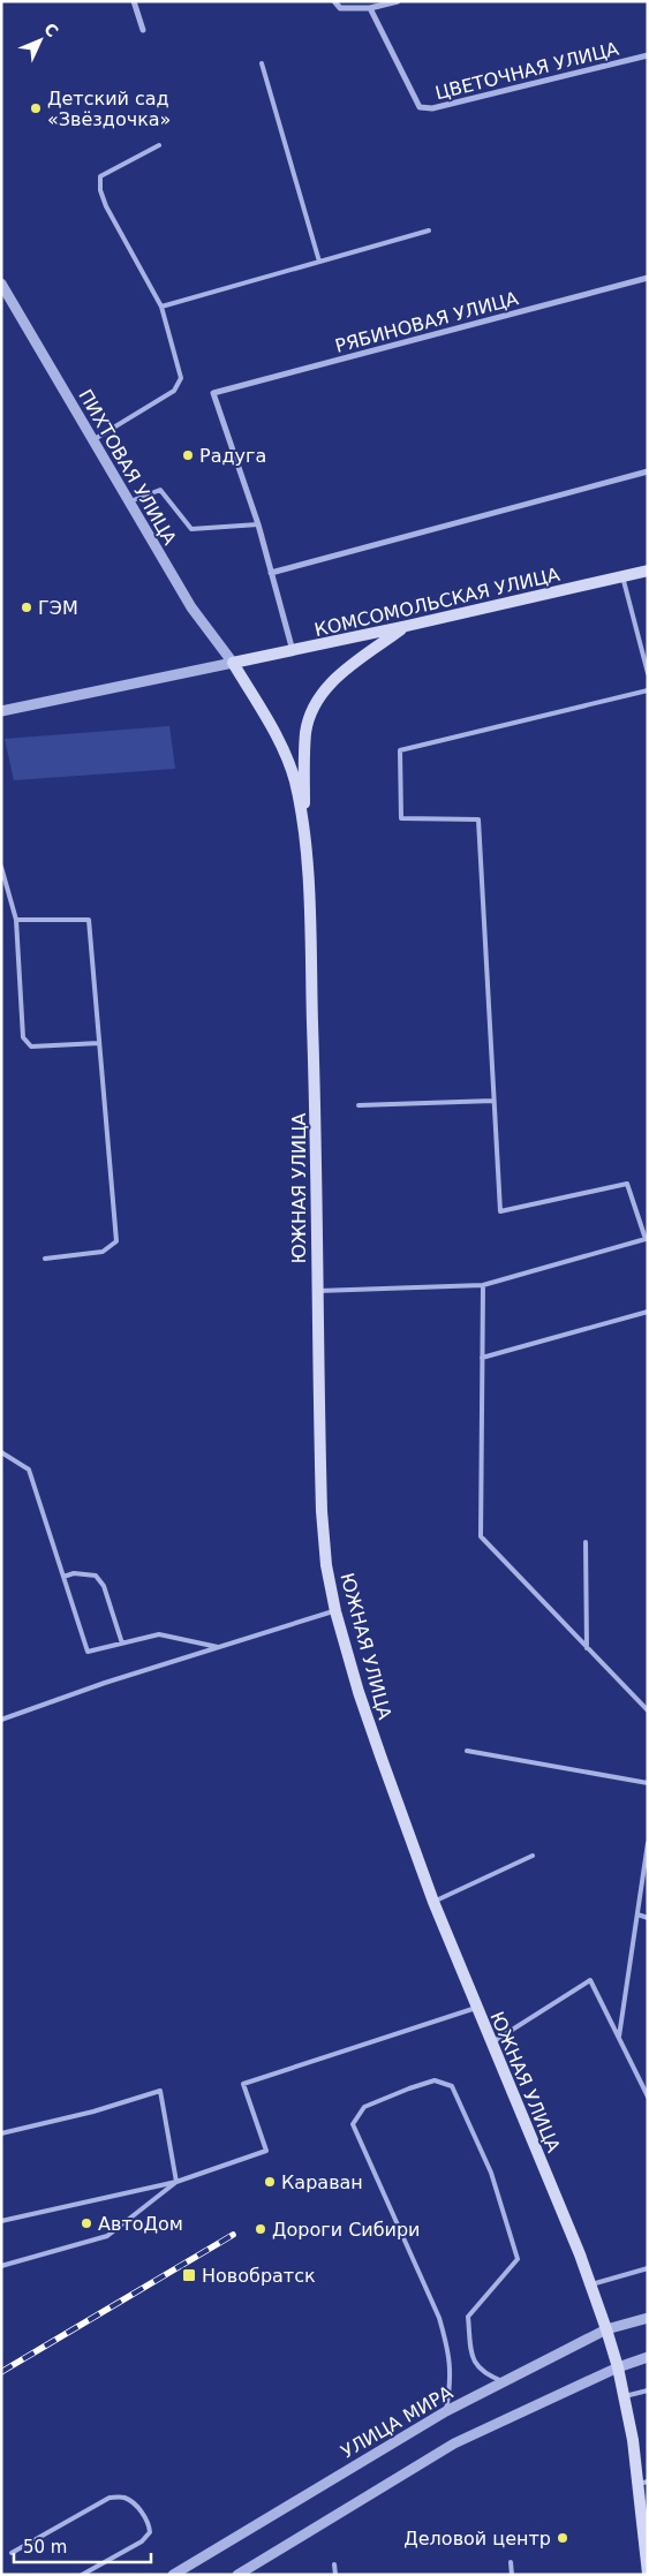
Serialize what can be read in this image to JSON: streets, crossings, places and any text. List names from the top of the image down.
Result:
{
  "streets": {
    "main road": ["КОМСОМОЛЬСКАЯ УЛИЦА", "ЮЖНАЯ УЛИЦА"],
    "street": [
      "ЦВЕТОЧНАЯ УЛИЦА",
      "РЯБИНОВАЯ УЛИЦА",
      "ПИХТОВАЯ УЛИЦА",
      "УЛИЦА МИРА"
    ]
  },
  "crossings": [
    ["ПИХТОВАЯ УЛИЦА", "КОМСОМОЛЬСКАЯ УЛИЦА"],
    ["ПИХТОВАЯ УЛИЦА", "ЮЖНАЯ УЛИЦА"],
    ["КОМСОМОЛЬСКАЯ УЛИЦА", "ЮЖНАЯ УЛИЦА"],
    ["ЮЖНАЯ УЛИЦА", "УЛИЦА МИРА"]
  ],
  "places": {
    "other": [
      "Детский сад «Звёздочка»",
      "Радуга",
      "ГЭМ",
      "Караван",
      "АвтоДом",
      "Дороги Сибири",
      "Деловой центр"
    ],
    "transit": ["Новобратск"]
  },
  "scale_bar": "50 m",
  "north": "top right"
}
